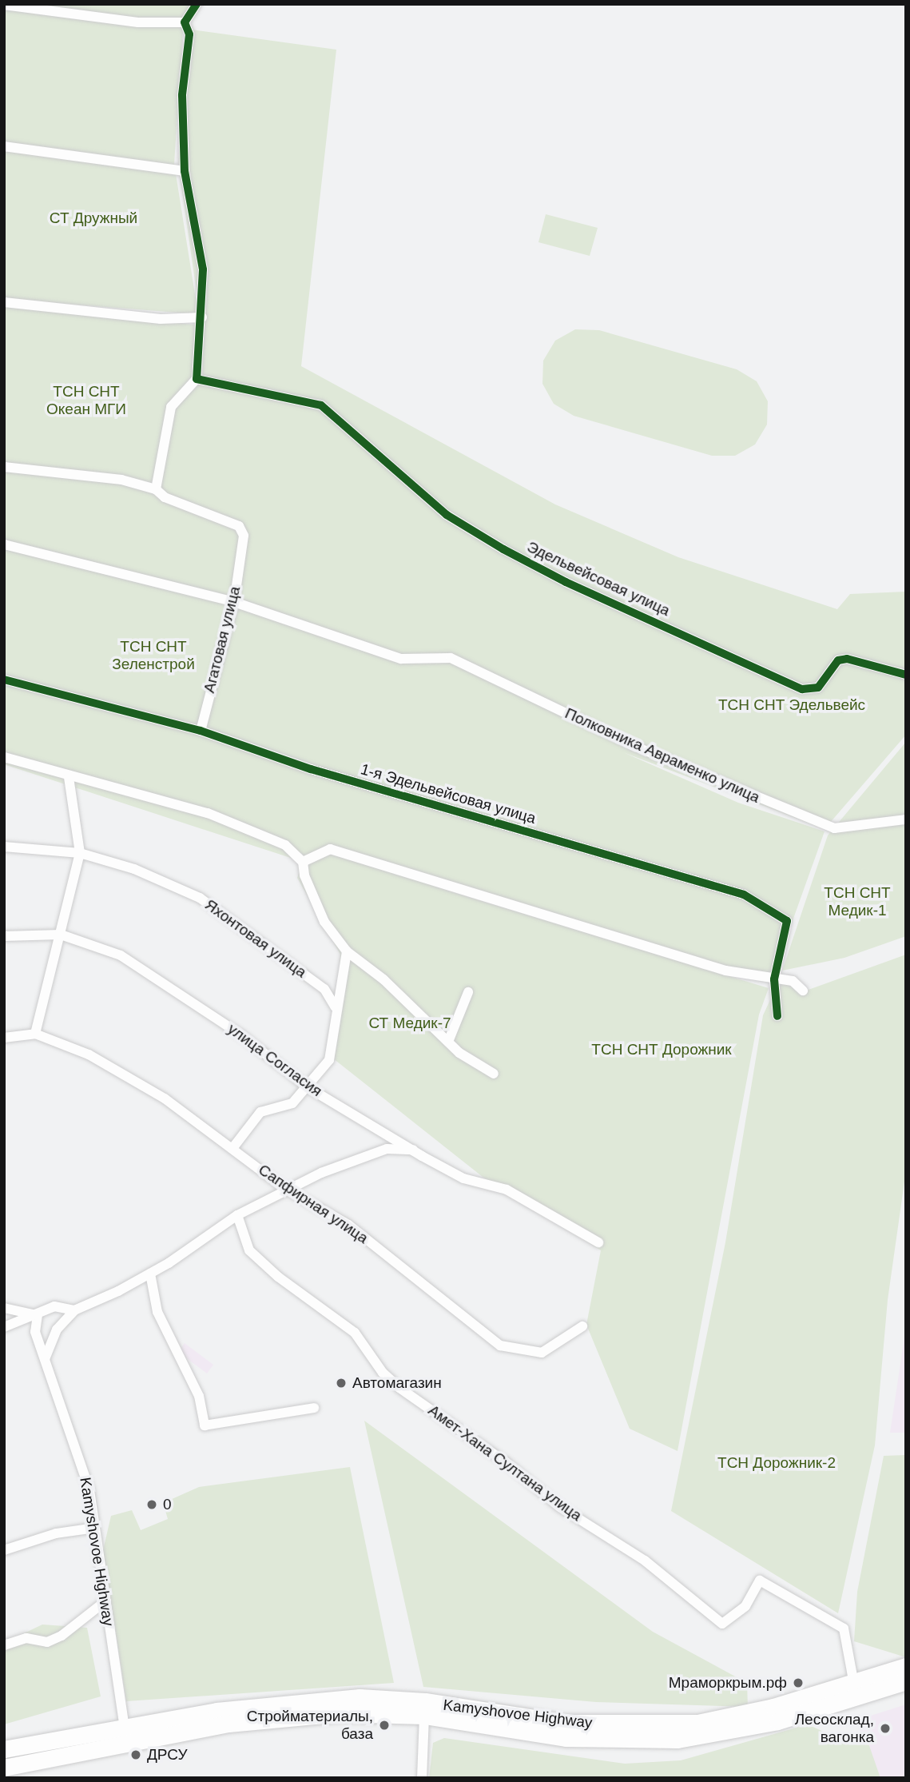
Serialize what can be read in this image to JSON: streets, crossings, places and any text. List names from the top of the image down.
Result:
{
  "streets": {
    "main road": ["Kamyshovoe Highway"],
    "street": [
      "Эдельвейсовая улица",
      "Агатовая улица",
      "Полковника Авраменко улица",
      "1-я Эдельвейсовая улица",
      "Яхонтовая улица",
      "улица Согласия",
      "Сапфирная улица",
      "Амет-Хана Султана улица"
    ]
  },
  "crossings": [
    ["Агатовая улица", "Полковника Авраменко улица"],
    ["Агатовая улица", "1-я Эдельвейсовая улица"],
    ["Амет-Хана Султана улица", "Kamyshovoe Highway"]
  ],
  "parks": [
    "СТ Дружный",
    "ТСН СНТ Океан МГИ",
    "ТСН СНТ Зеленстрой",
    "ТСН СНТ Эдельвейс",
    "ТСН СНТ Медик-1",
    "СТ Медик-7",
    "ТСН СНТ Дорожник",
    "ТСН Дорожник-2"
  ],
  "places": [
    "Автомагазин",
    "0",
    "Мраморкрым.рф",
    "Стройматериалы, база",
    "Лесосклад, вагонка",
    "ДРСУ"
  ]
}
